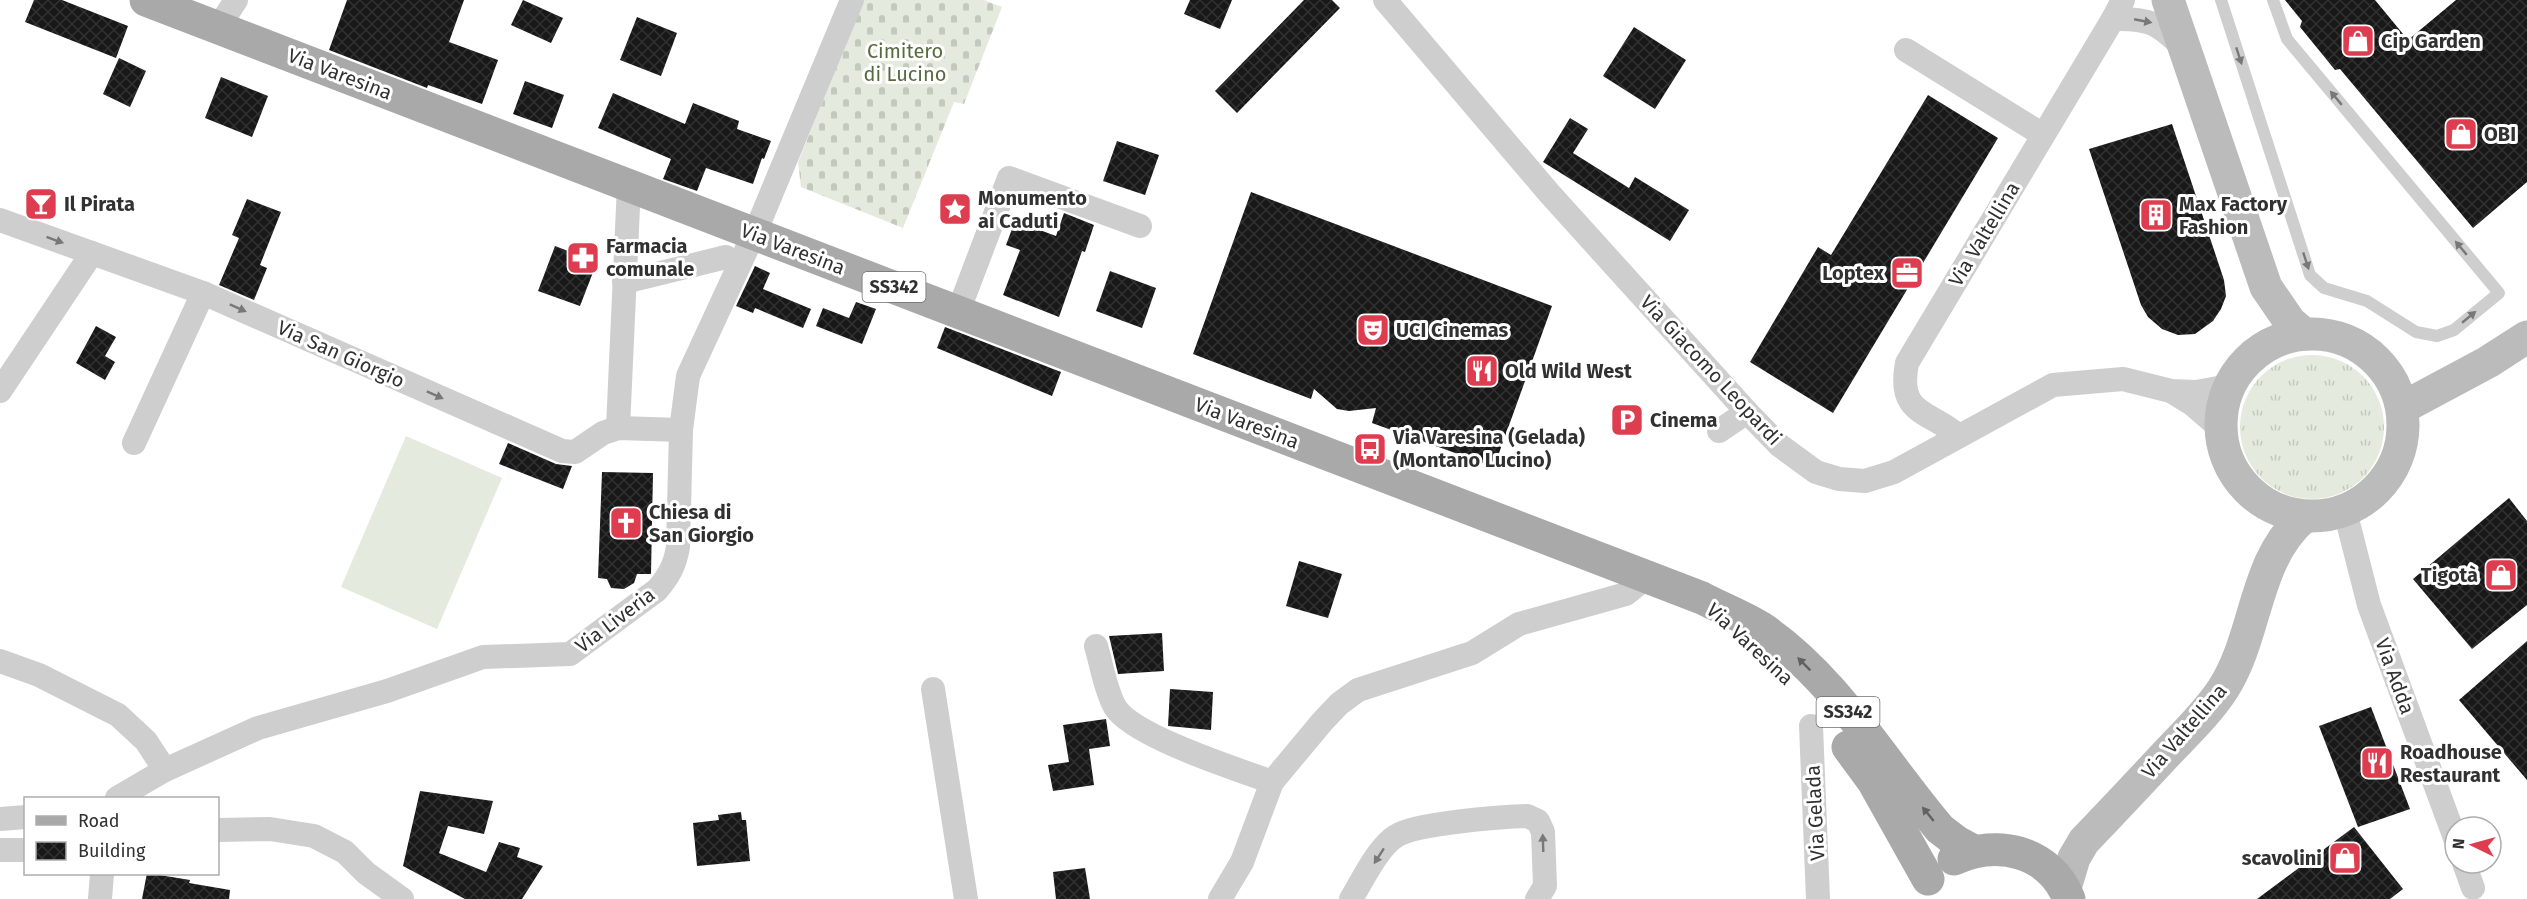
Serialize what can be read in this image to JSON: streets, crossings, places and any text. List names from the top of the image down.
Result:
{
  "streets": {
    "main road": ["Via Varesina", "SS342"],
    "street": [
      "Via Valtellina",
      "Via San Giorgio",
      "Via Giacomo Leopardi",
      "Via Liveria",
      "Via Adda",
      "Via Gelada"
    ]
  },
  "crossings": [
    ["Via Varesina", "SS342"],
    ["Via Varesina", "Via Liveria"],
    ["Via Valtellina", "SS342"],
    ["Via Valtellina", "Via Giacomo Leopardi"],
    ["Via Valtellina", "Via Adda"],
    ["Via San Giorgio", "Via Liveria"],
    ["Via Giacomo Leopardi", "Via Adda"]
  ],
  "one_way": ["Via San Giorgio"],
  "parks": ["Cimitero di Lucino"],
  "places": {
    "shop": [
      "Cip Garden",
      "OBI",
      "Tigotà",
      "scavolini"
    ],
    "bar": ["Il Pirata"],
    "place": ["Monumento ai Caduti"],
    "building": ["Max Factory Fashion"],
    "pharmacy": ["Farmacia comunale"],
    "office": ["Loptex"],
    "theatre": ["UCI Cinemas"],
    "restaurant": ["Old Wild West", "Roadhouse Restaurant"],
    "parking": ["Cinema"],
    "bus stop": ["Via Varesina (Gelada) (Montano Lucino)"],
    "church": ["Chiesa di San Giorgio"]
  },
  "legend": ["Road", "Building"],
  "north": "left"
}
